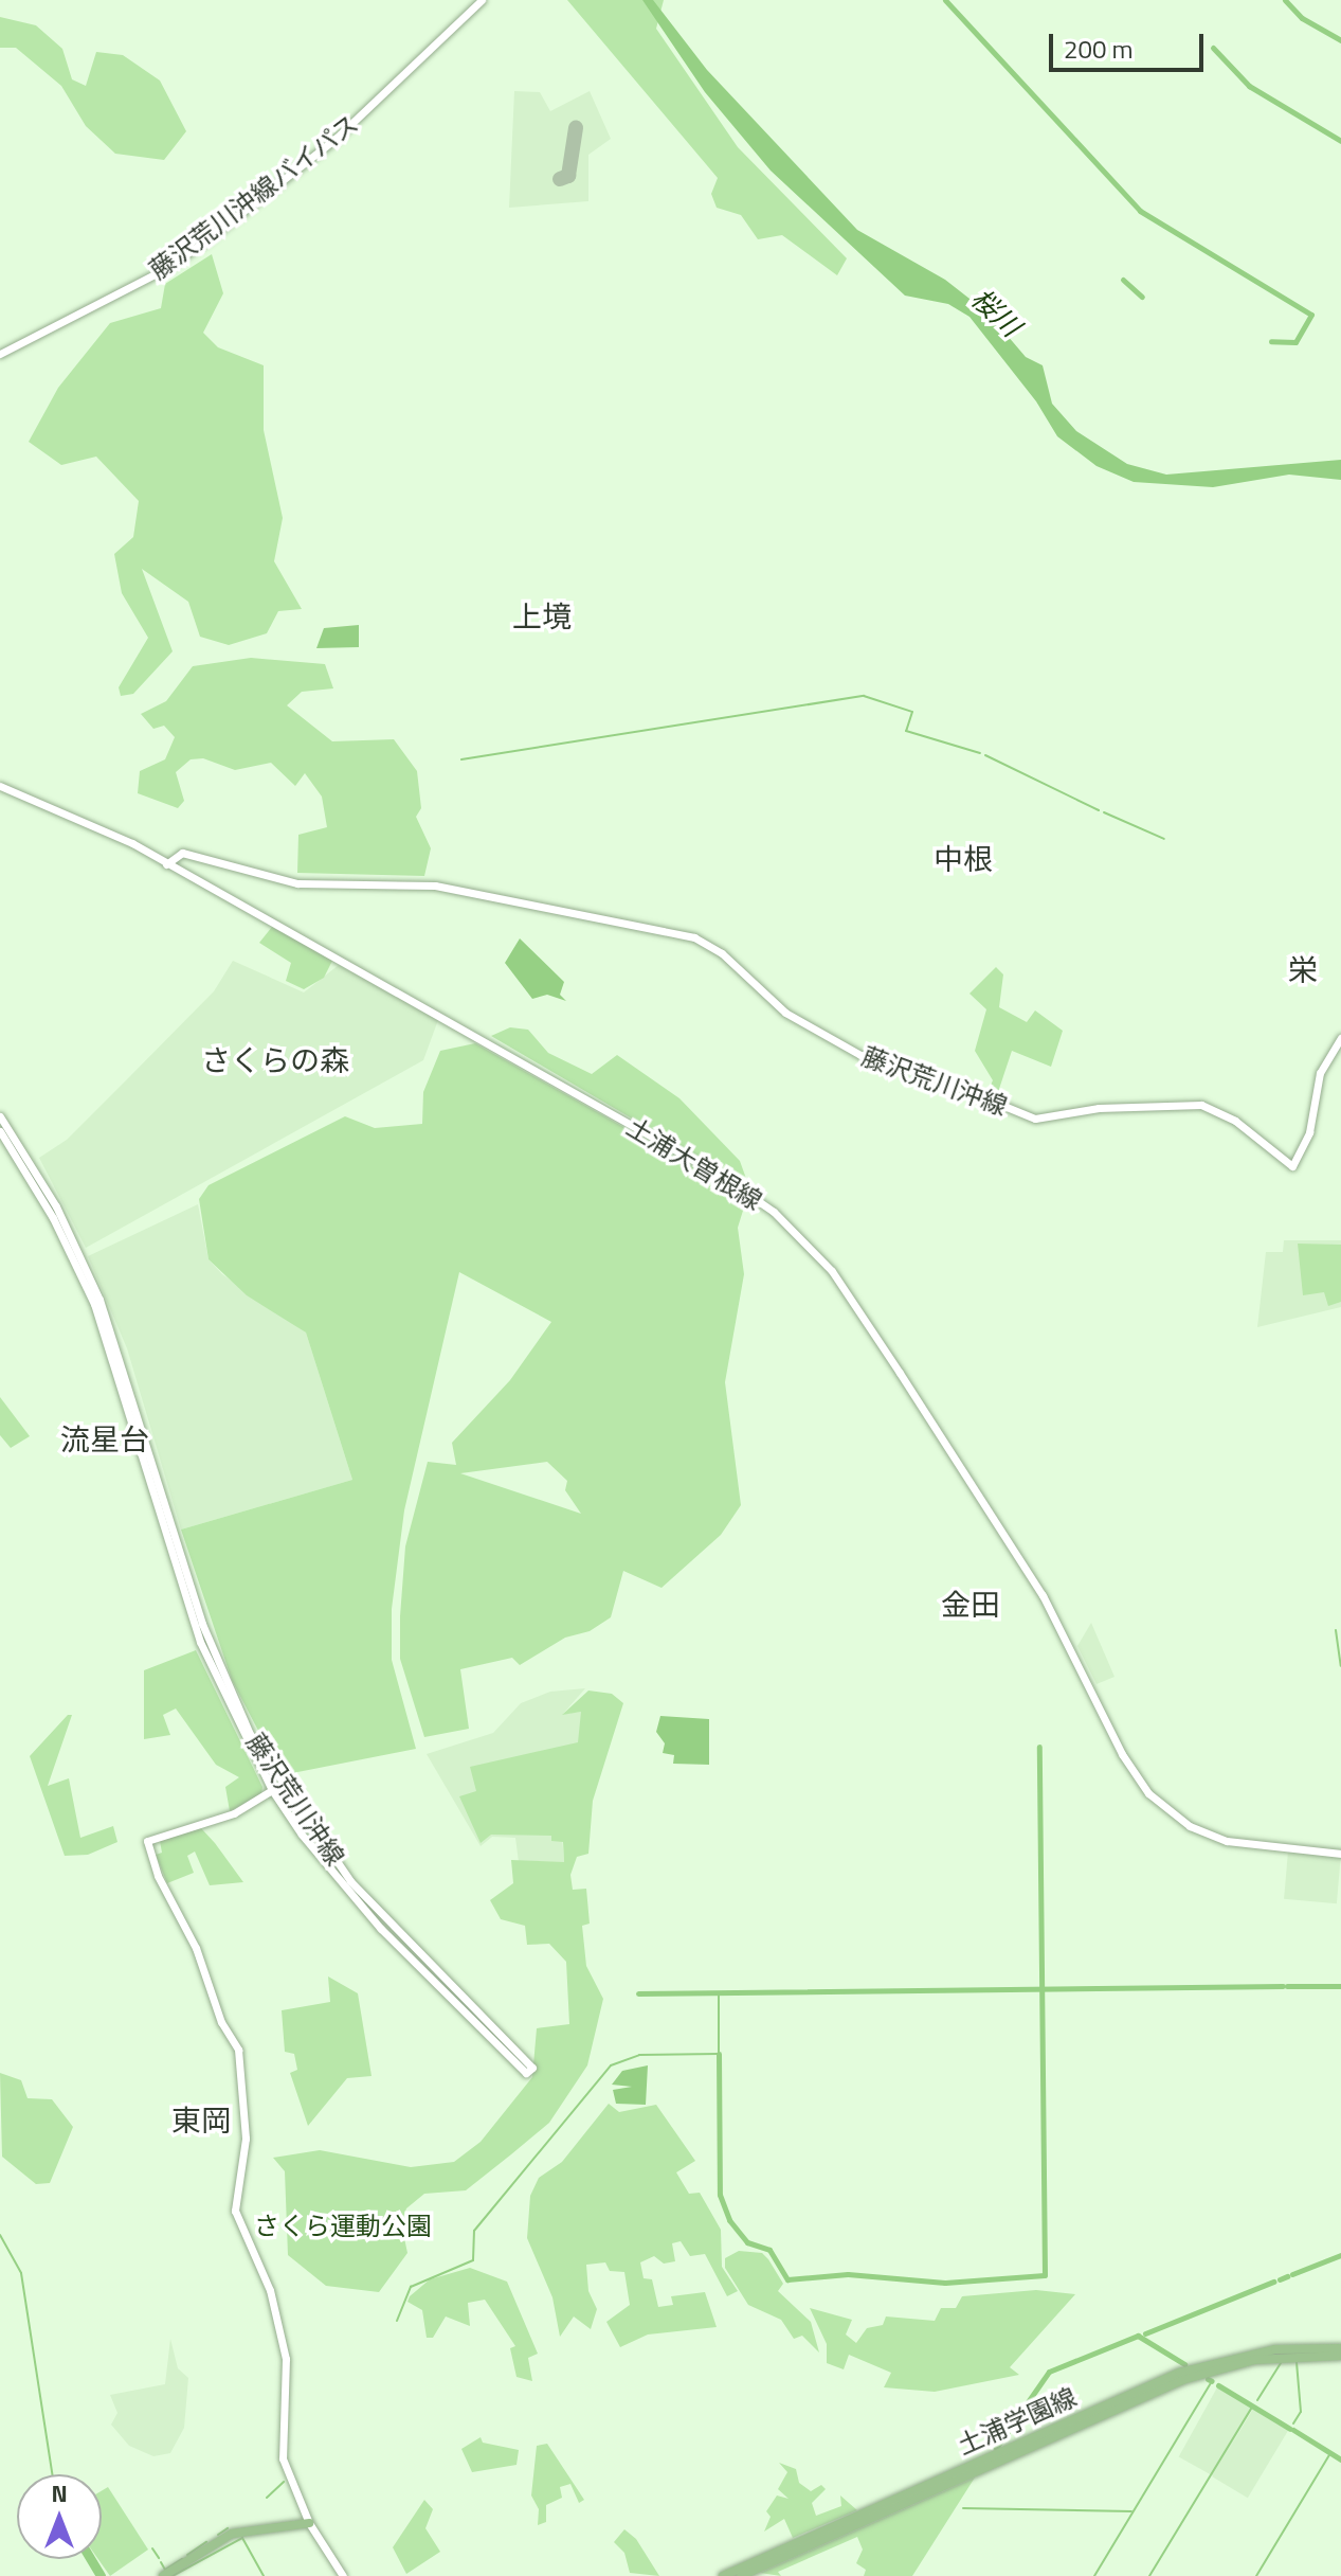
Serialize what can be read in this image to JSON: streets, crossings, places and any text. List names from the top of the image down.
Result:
{
  "streets": {
    "main road": [
      "藤沢荒川沖線バイパス",
      "藤沢荒川沖線",
      "土浦大曽根線",
      "土浦学園線"
    ]
  },
  "crossings": [
    ["藤沢荒川沖線", "土浦大曽根線"]
  ],
  "districts": [
    "上境",
    "中根",
    "栄",
    "さくらの森",
    "流星台",
    "金田",
    "東岡"
  ],
  "water": ["桜川"],
  "parks": ["さくら運動公園"],
  "scale_bar": "200 m",
  "north": "top"
}
